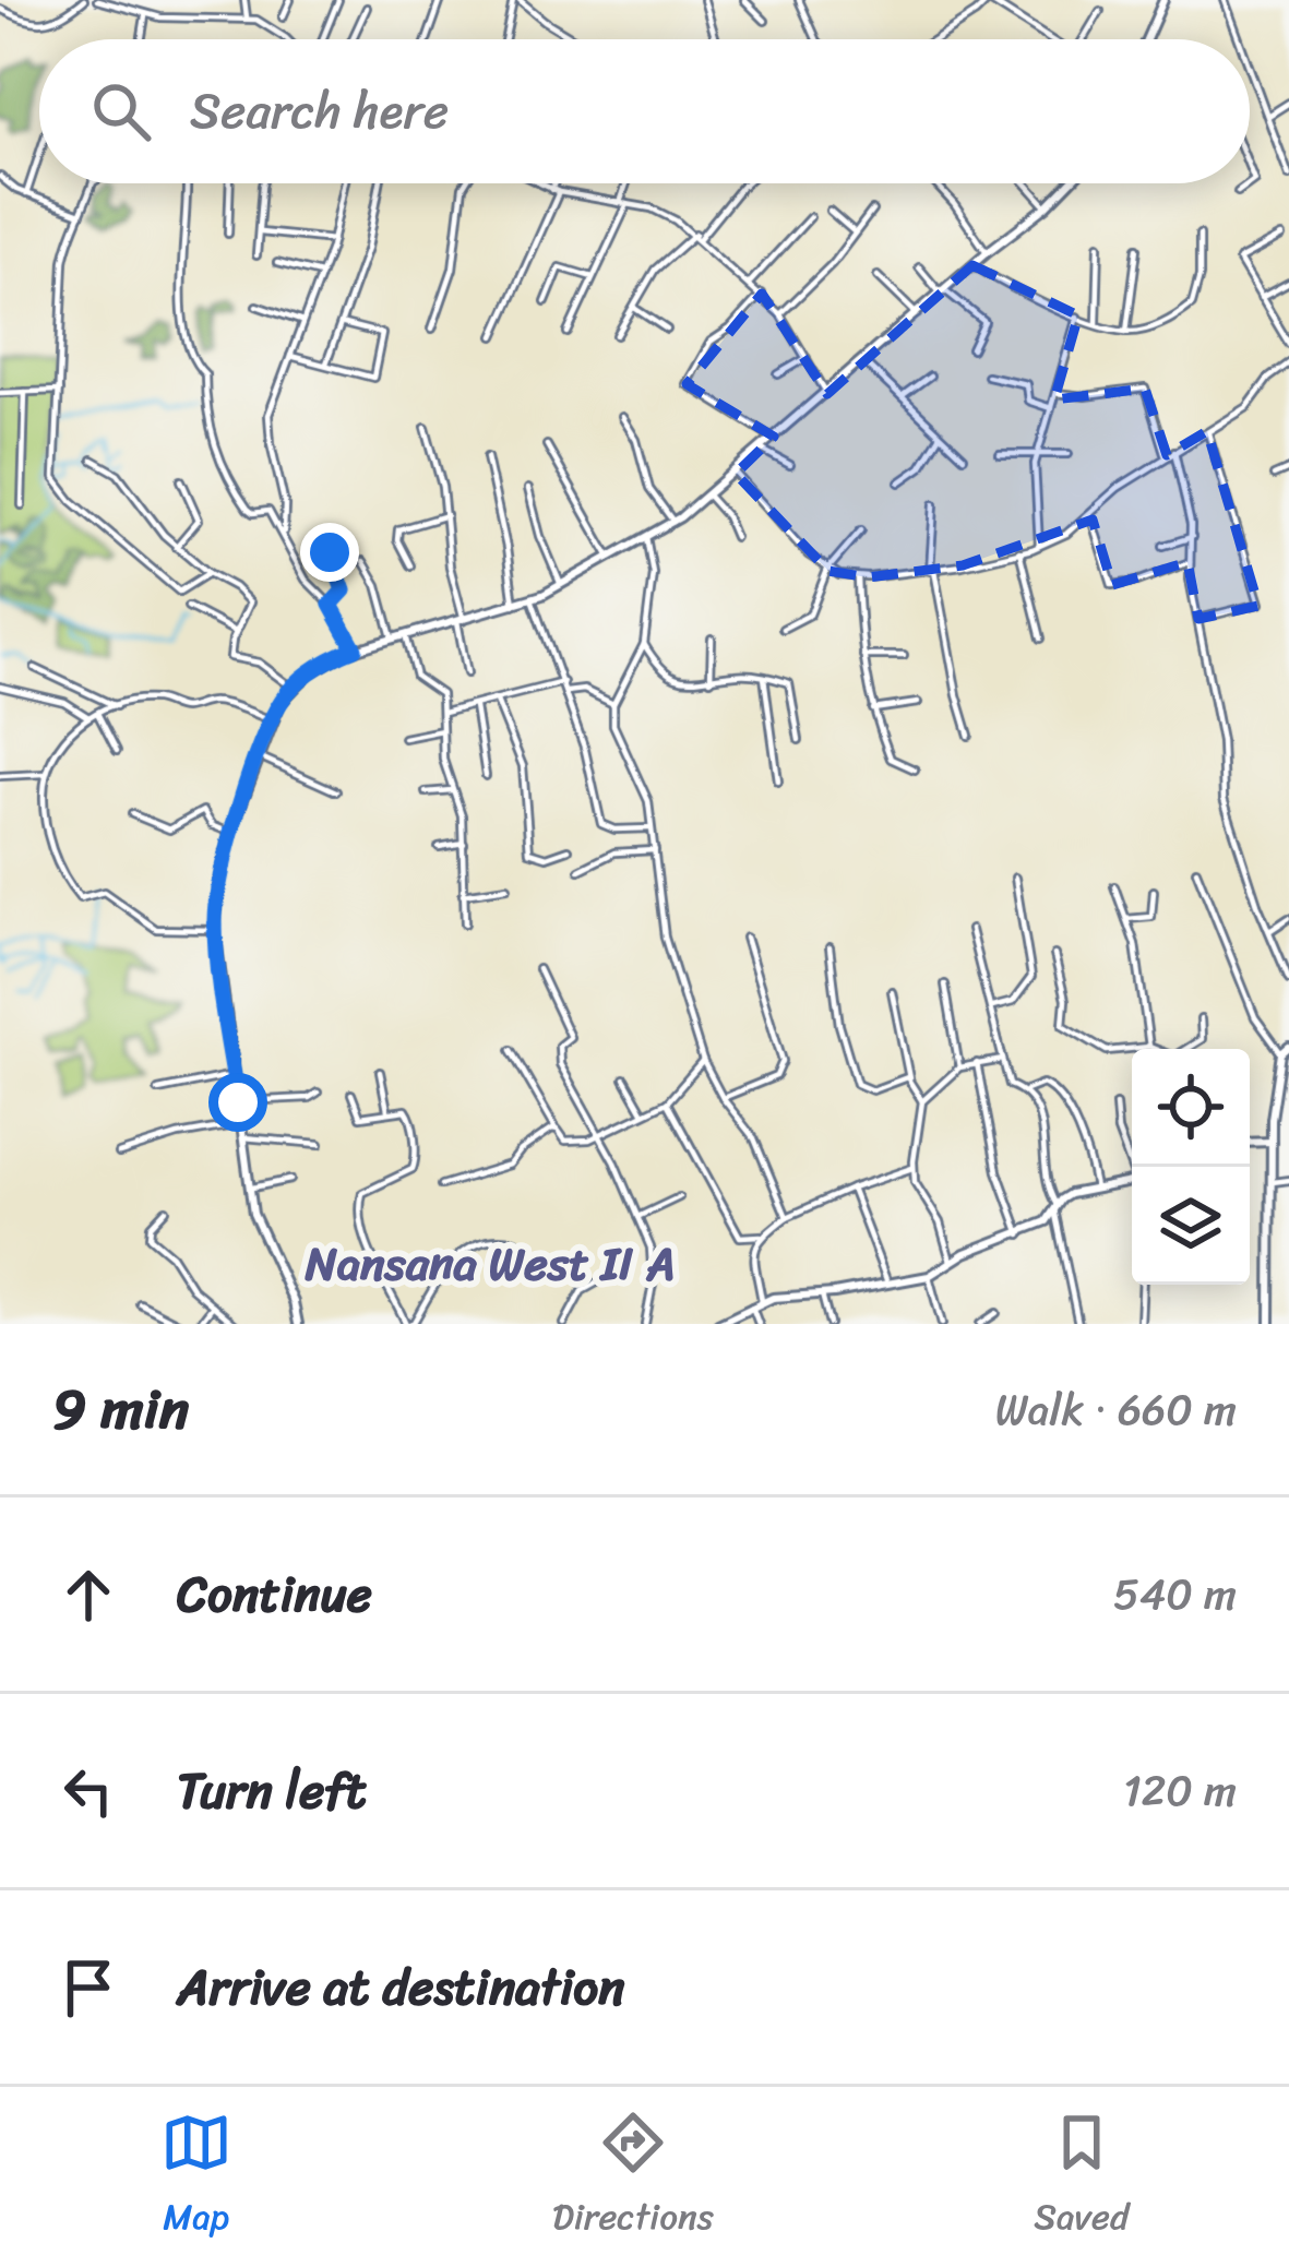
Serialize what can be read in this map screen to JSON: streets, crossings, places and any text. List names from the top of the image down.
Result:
{
  "districts": ["Nansana West II A"],
  "page": {
    "search": "Search here",
    "heading": ["9 min", "Walk · 660 m"],
    "list": [
      ["Continue", "540 m"],
      ["Turn left", "120 m"],
      "Arrive at destination"
    ],
    "nav": ["Map", "Directions", "Saved"]
  }
}
